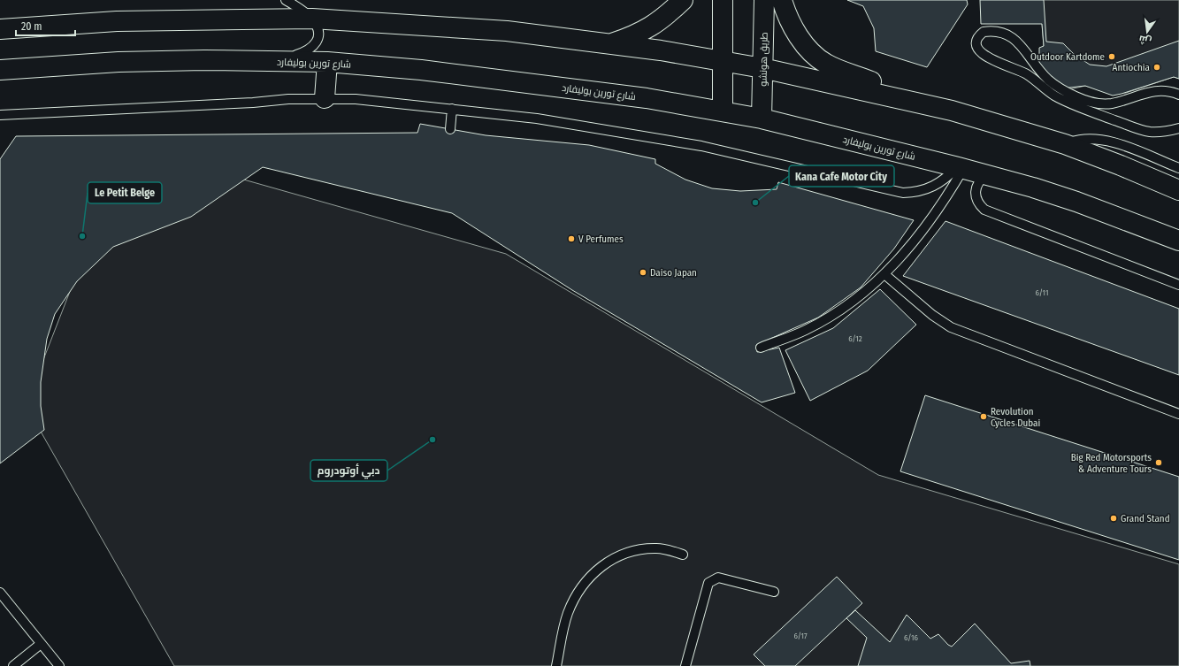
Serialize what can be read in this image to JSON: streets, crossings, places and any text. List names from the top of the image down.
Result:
{
  "streets": {
    "main road": ["طريق هونشو", "شارع تورين بوليفارد"]
  },
  "crossings": [
    ["طريق هونشو", "شارع تورين بوليفارد"]
  ],
  "places": [
    "Outdoor Kartdome",
    "Antiochia",
    "Kana Cafe Motor City",
    "Le Petit Belge",
    "V Perfumes",
    "Daiso Japan",
    "Revolution Cycles Dubai",
    "دبي أوتودروم",
    "Big Red Motorsports & Adventure Tours",
    "Grand Stand"
  ],
  "house_numbers": [
    "6/11",
    "6/12",
    "6/17",
    "6/16"
  ],
  "scale_bar": "20 m",
  "north": "bottom"
}
